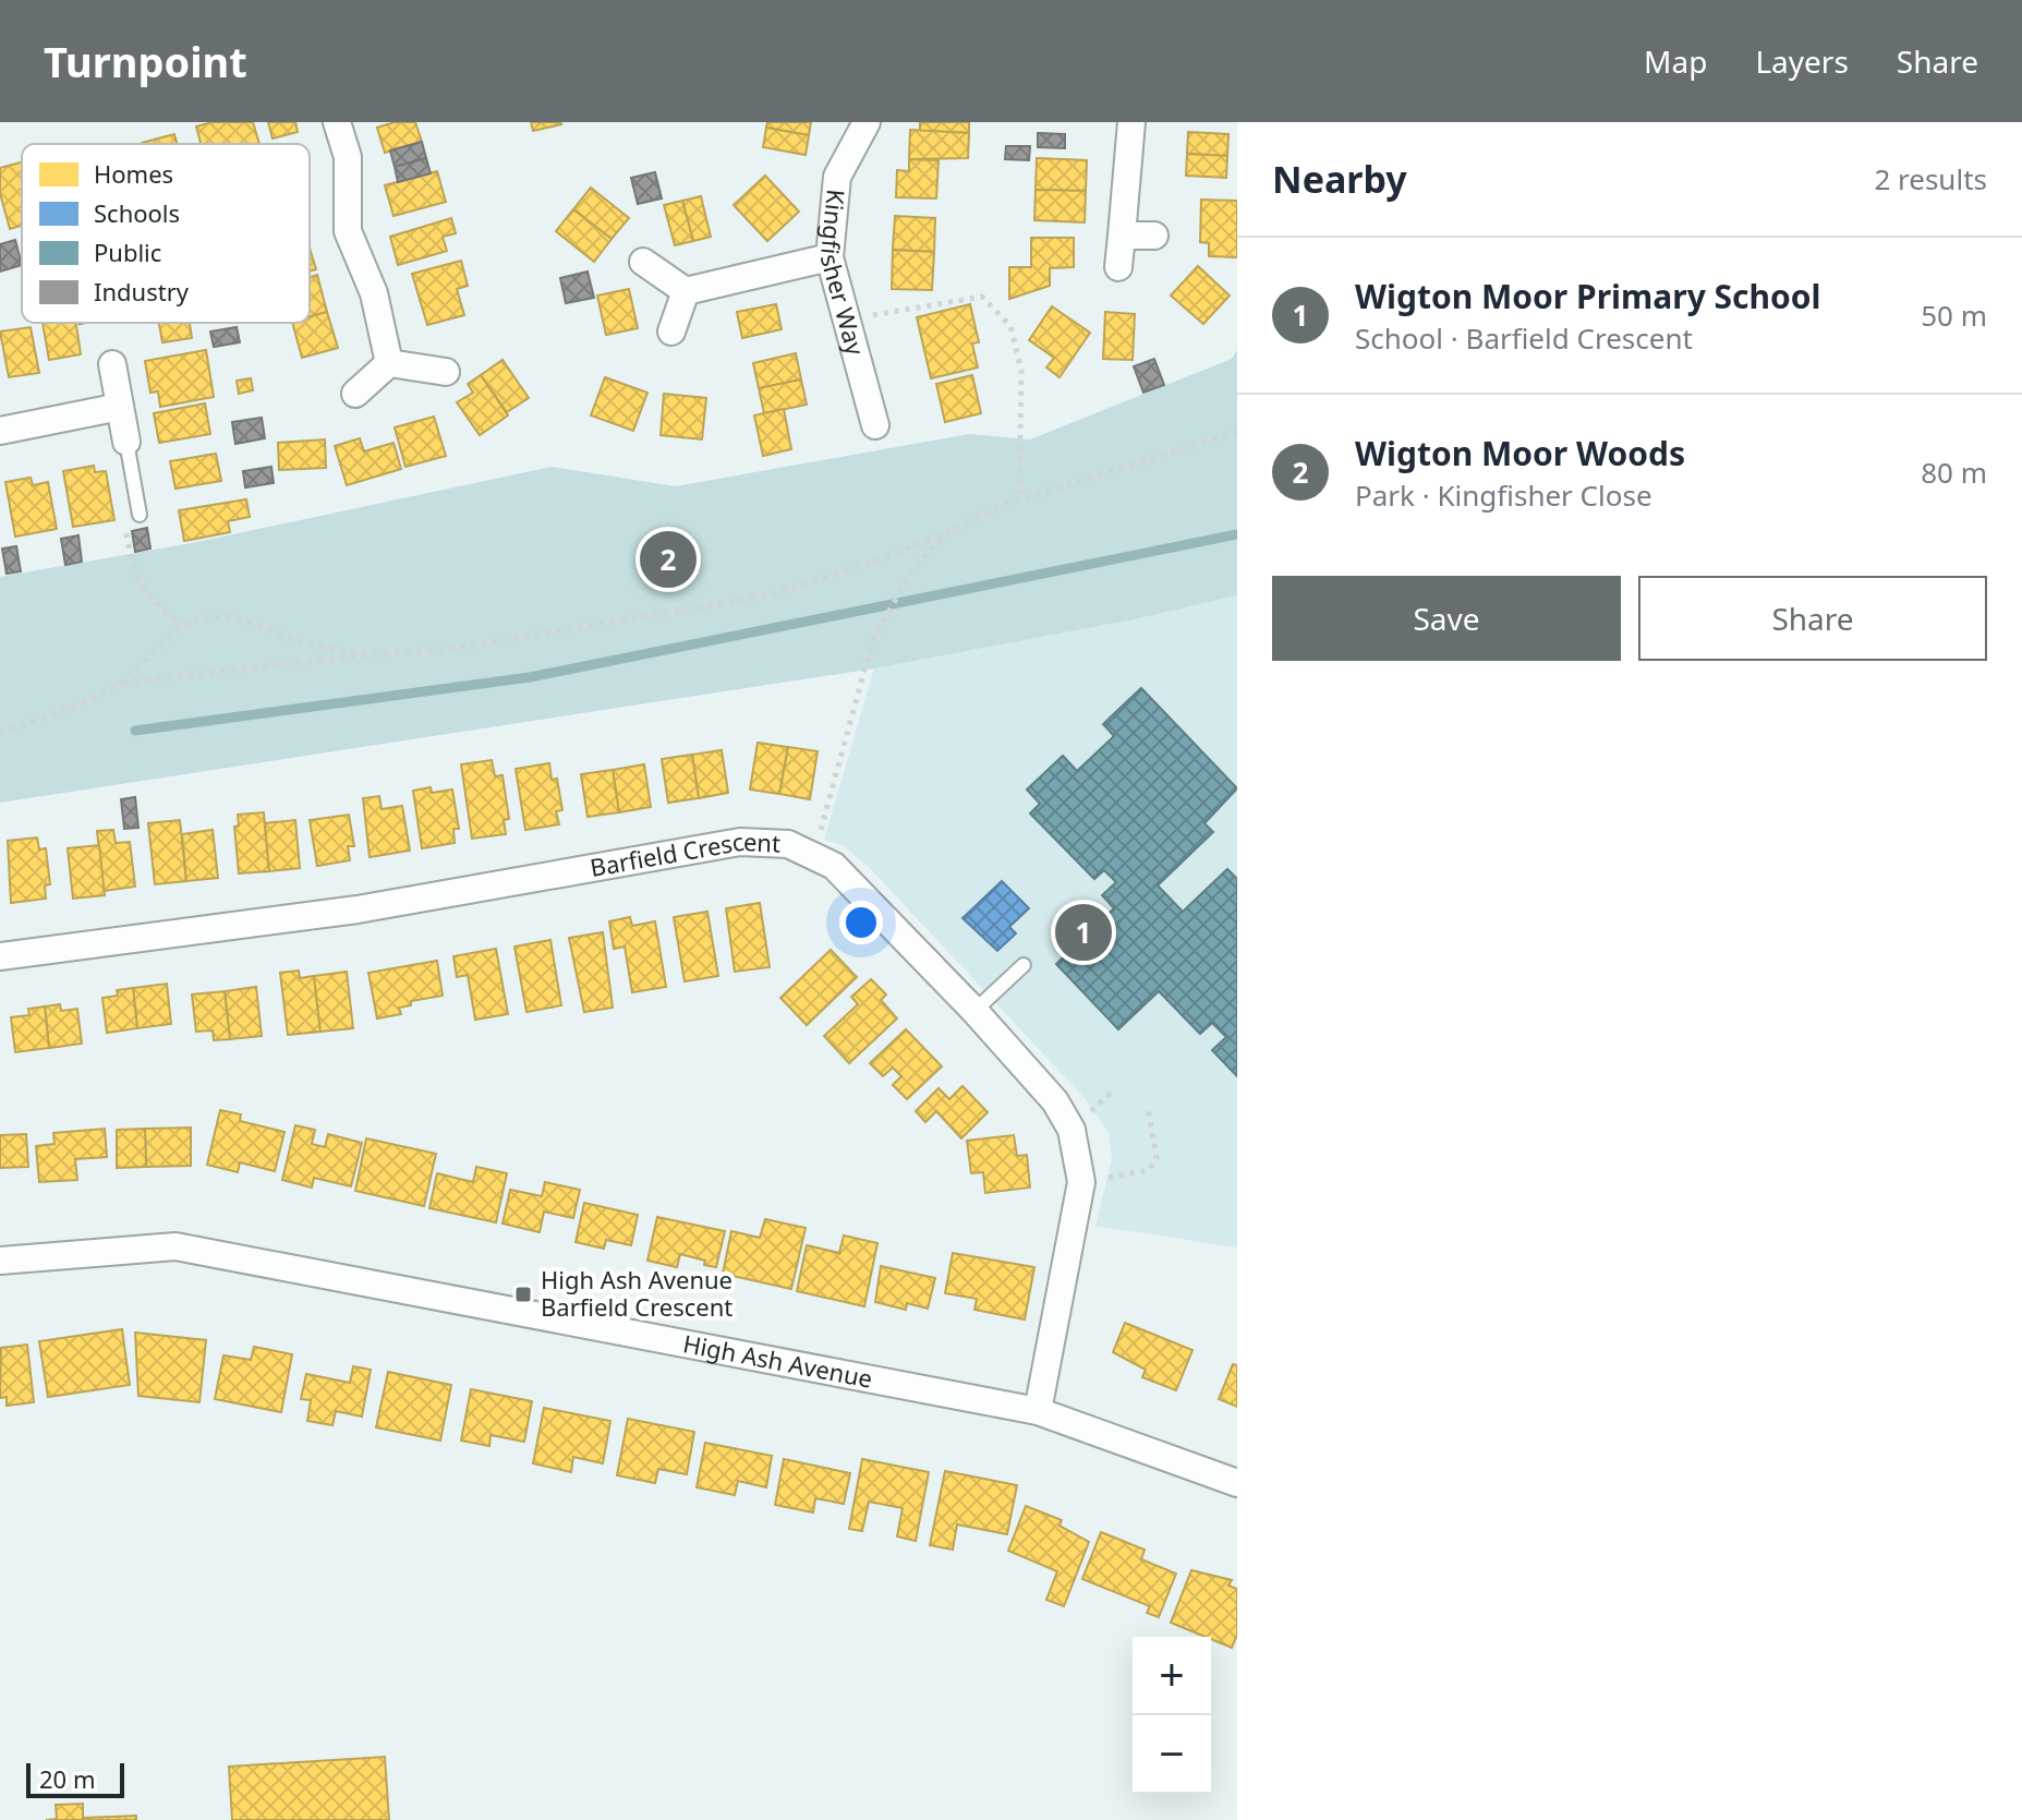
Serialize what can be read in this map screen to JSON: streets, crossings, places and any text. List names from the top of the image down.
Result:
{
  "streets": {
    "street": ["Kingfisher Way", "Barfield Crescent", "High Ash Avenue"]
  },
  "crossings": [
    ["Barfield Crescent", "High Ash Avenue"]
  ],
  "places": {
    "transit": ["High Ash Avenue Barfield Crescent"]
  },
  "legend": [
    "Homes",
    "Schools",
    "Public",
    "Industry"
  ],
  "scale_bar": "20 m",
  "page": {
    "header": "Turnpoint",
    "nav": ["Map", "Layers", "Share"],
    "heading": ["Nearby", "2 results"],
    "list": [
      {
        "mark": "1",
        "name": "Wigton Moor Primary School",
        "note": "School · Barfield Crescent",
        "value": "50 m"
      },
      {
        "mark": "2",
        "name": "Wigton Moor Woods",
        "note": "Park · Kingfisher Close",
        "value": "80 m"
      }
    ],
    "pins": ["2", "1"],
    "buttons": ["Save", "Share"],
    "map_buttons": ["+", "−"],
    "scale": "20 m"
  }
}
